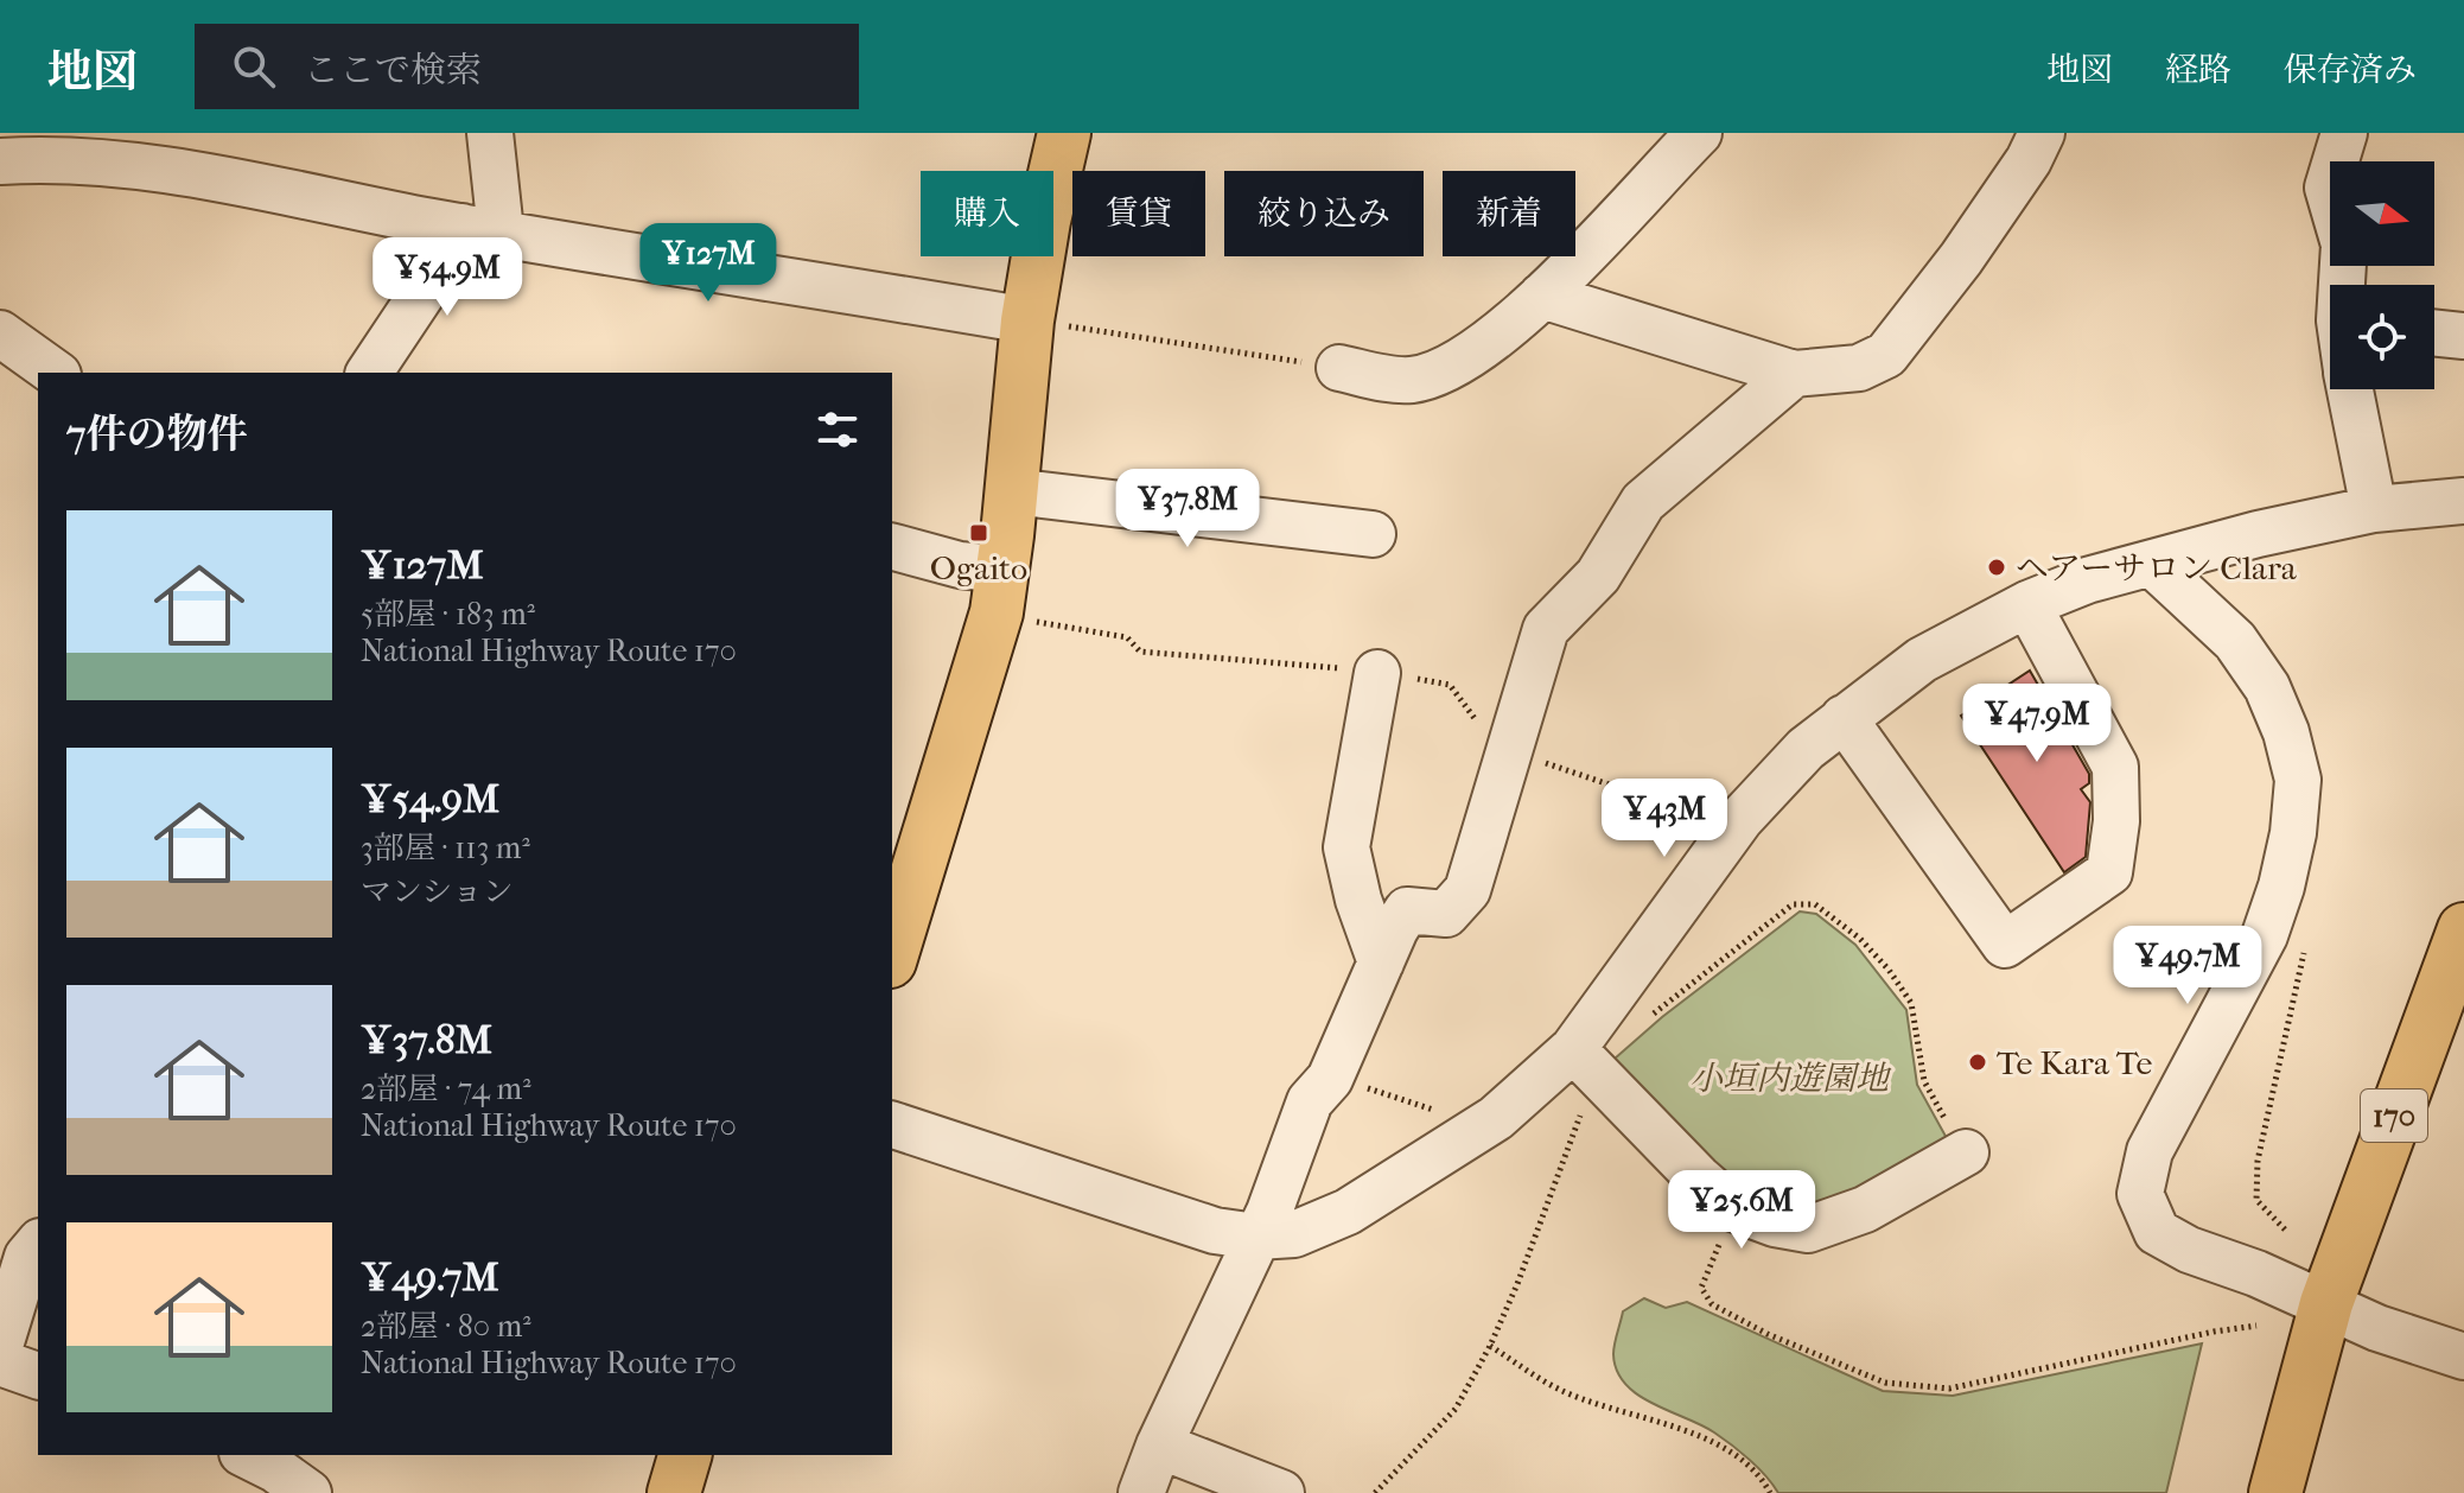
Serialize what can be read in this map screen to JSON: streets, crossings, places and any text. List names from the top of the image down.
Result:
{
  "streets": {
    "highway": ["170"]
  },
  "parks": ["小垣内遊園地"],
  "places": {
    "transit": ["Ogaito"],
    "other": ["ヘアーサロン Clara", "Te Kara Te"]
  },
  "north": "right",
  "page": {
    "header": "地図",
    "search": "ここで検索",
    "nav": ["地図", "経路", "保存済み"],
    "chip": [
      "購入",
      "賃貸",
      "絞り込み",
      "新着"
    ],
    "price": [
      "¥127M",
      "¥54.9M",
      "¥37.8M",
      "¥47.9M",
      "¥43M",
      "¥49.7M",
      "¥25.6M"
    ],
    "heading": "7件の物件",
    "list": [
      {
        "name": "¥127M",
        "note": "5部屋 · 183 m² · National Highway Route 170"
      },
      {
        "name": "¥54.9M",
        "note": "3部屋 · 113 m² · マンション"
      },
      {
        "name": "¥37.8M",
        "note": "2部屋 · 74 m² · National Highway Route 170"
      },
      {
        "name": "¥49.7M",
        "note": "2部屋 · 80 m² · National Highway Route 170"
      }
    ]
  }
}
